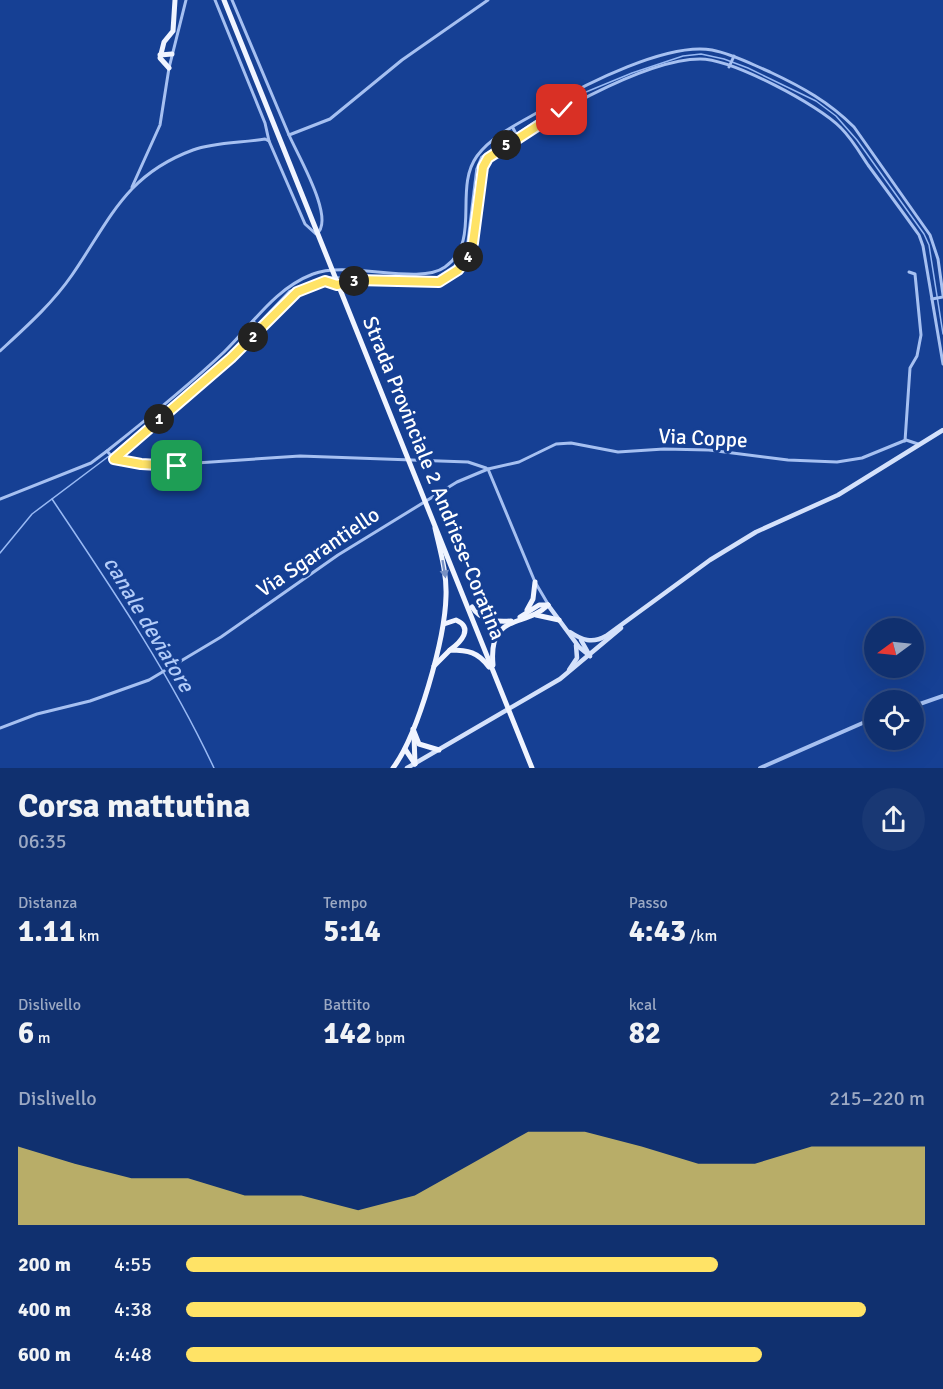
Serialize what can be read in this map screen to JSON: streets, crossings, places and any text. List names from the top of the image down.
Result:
{
  "streets": {
    "main road": ["Strada Provinciale 2 Andriese-Coratina"],
    "street": ["Via Coppe", "Via Sgarantiello"]
  },
  "crossings": [
    ["Via Coppe", "Via Sgarantiello"]
  ],
  "water": ["canale deviatore"],
  "north": "left",
  "page": {
    "pins": [
      "5",
      "4",
      "3",
      "2",
      "1"
    ],
    "heading": ["Corsa mattutina", "06:35"],
    "stats": [
      ["Distanza", "1.11 km"],
      ["Tempo", "5:14"],
      ["Passo", "4:43 /km"],
      ["Dislivello", "6 m"],
      ["Battito", "142 bpm"],
      ["kcal", "82"]
    ],
    "chart": ["Dislivello", "215–220 m"],
    "list": [
      {
        "name": "200 m",
        "note": "4:55"
      },
      {
        "name": "400 m",
        "note": "4:38"
      },
      {
        "name": "600 m",
        "note": "4:48"
      }
    ]
  }
}
